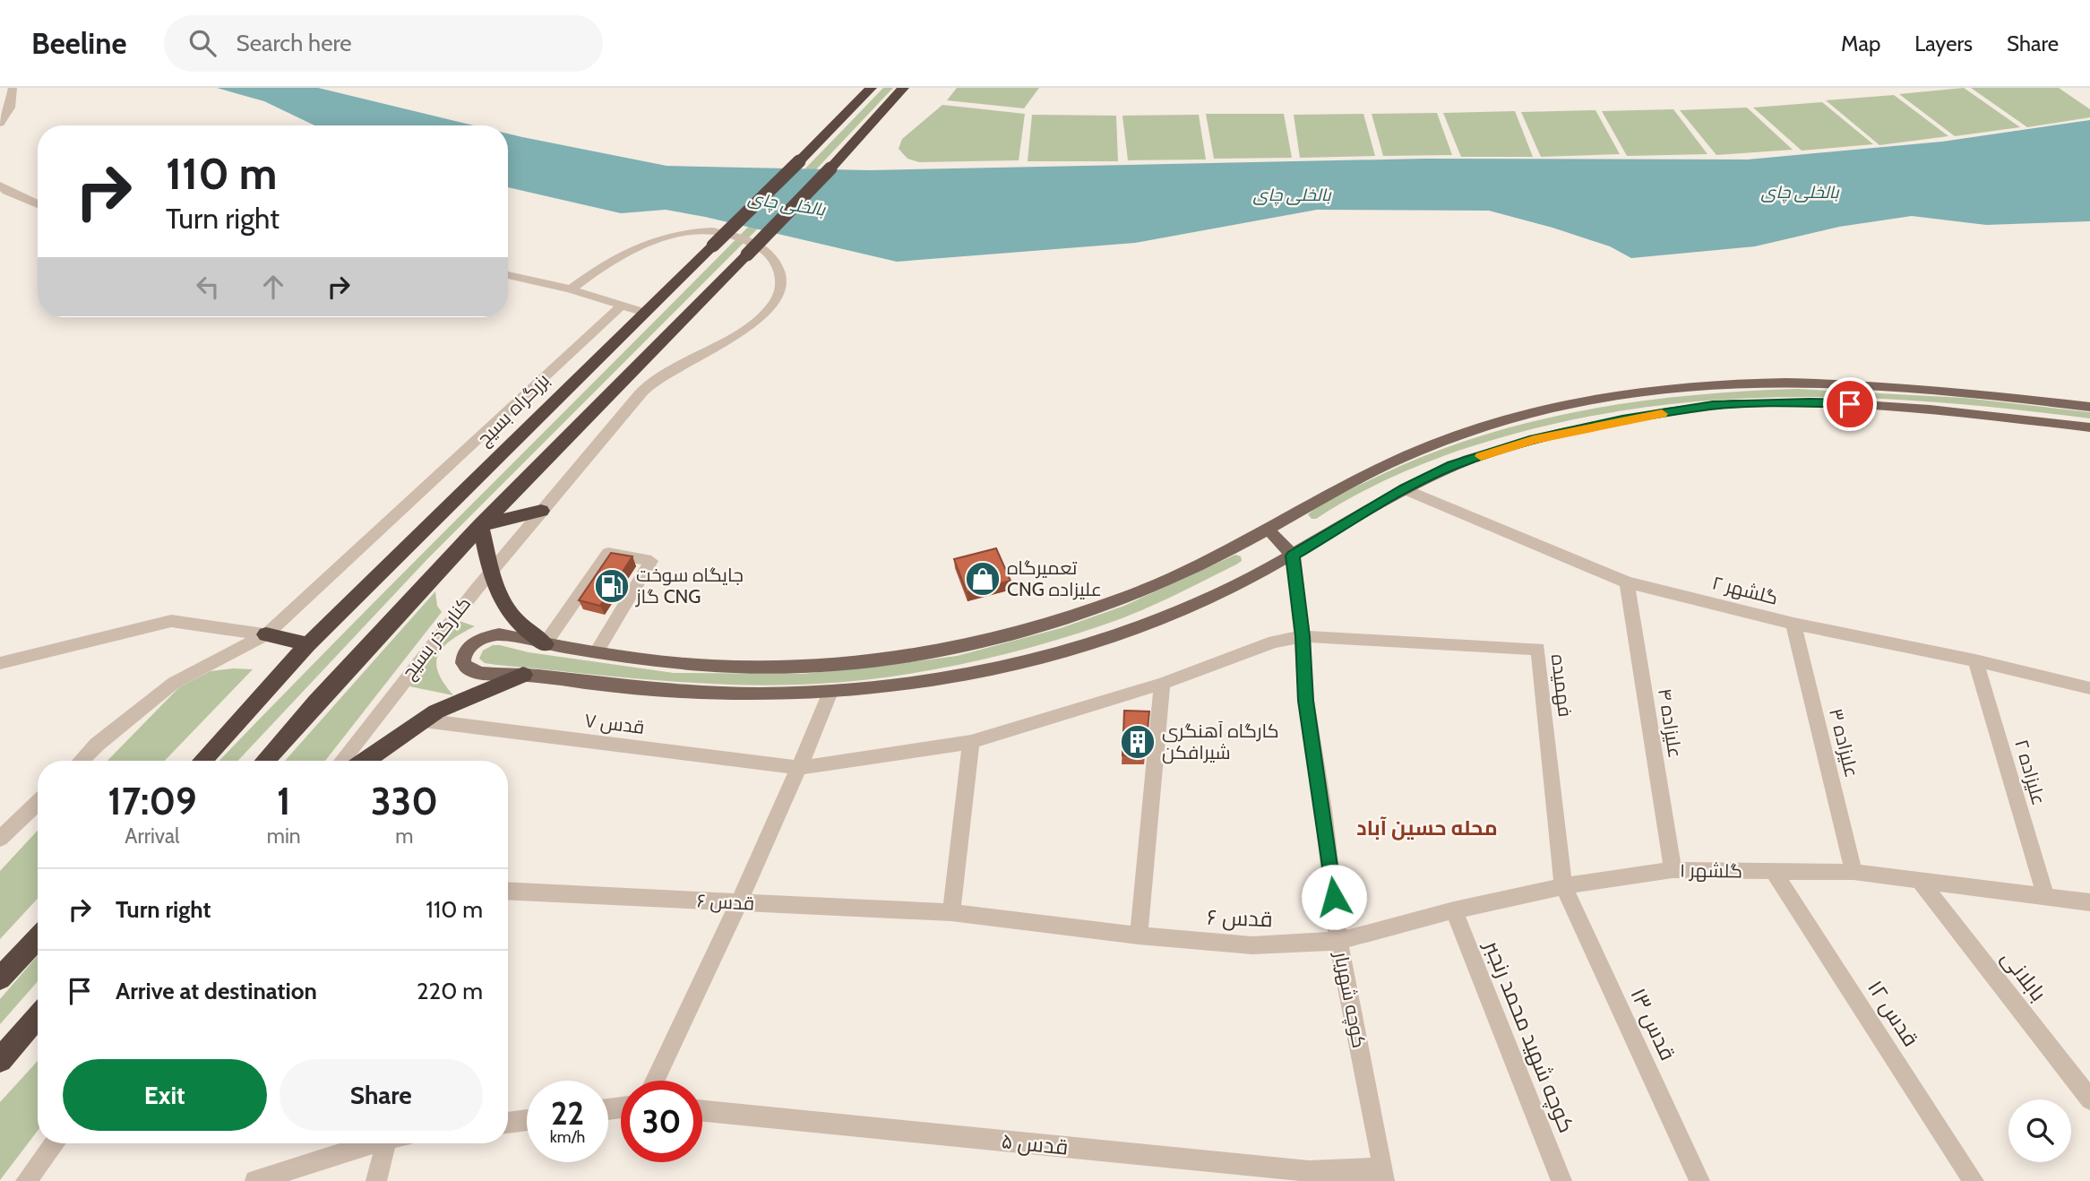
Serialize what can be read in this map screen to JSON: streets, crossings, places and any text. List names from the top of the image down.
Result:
{
  "streets": {
    "highway": ["بزرگراه بسیج"],
    "street": [
      "گلشهر ۲",
      "کنارگذر بسیج",
      "فهمیده",
      "علیزاده ۴",
      "قدس ۷",
      "علیزاده ۳",
      "علیزاده ۲",
      "گلشهر ۱",
      "قدس ۶",
      "بابلانی",
      "کوچه شهریار",
      "قدس ۱۲",
      "قدس ۱۳",
      "کوچه شهید محمد رنجبر",
      "قدس ۵"
    ]
  },
  "crossings": [
    ["گلشهر ۲", "علیزاده ۴"],
    ["گلشهر ۲", "علیزاده ۳"],
    ["گلشهر ۲", "علیزاده ۲"],
    ["فهمیده", "قدس ۷"],
    ["فهمیده", "گلشهر ۱"],
    ["فهمیده", "کوچه شهریار"],
    ["فهمیده", "قدس ۱۳"],
    ["علیزاده ۴", "گلشهر ۱"],
    ["قدس ۷", "کوچه شهریار"],
    ["علیزاده ۳", "گلشهر ۱"],
    ["علیزاده ۲", "گلشهر ۱"],
    ["گلشهر ۱", "قدس ۶"],
    ["گلشهر ۱", "بابلانی"],
    ["گلشهر ۱", "کوچه شهریار"],
    ["گلشهر ۱", "قدس ۱۲"],
    ["گلشهر ۱", "قدس ۱۳"],
    ["گلشهر ۱", "کوچه شهید محمد رنجبر"],
    ["قدس ۶", "کوچه شهریار"],
    ["کوچه شهریار", "قدس ۵"]
  ],
  "districts": ["محله حسین آباد"],
  "water": ["بالخلی چای"],
  "places": {
    "shop": ["تعمیرگاه CNG علیزاده"],
    "fuel station": ["جایگاه سوخت گاز CNG"],
    "building": ["کارگاه آهنگری شیرافکن"]
  },
  "page": {
    "header": "Beeline",
    "search": "Search here",
    "nav": ["Map", "Layers", "Share"],
    "turn": ["110 m", "Turn right"],
    "eta": [
      "17:09",
      "Arrival",
      "1",
      "min",
      "330",
      "m"
    ],
    "list": [
      {
        "name": "Turn right",
        "value": "110 m"
      },
      {
        "name": "Arrive at destination",
        "value": "220 m"
      }
    ],
    "buttons": ["Exit", "Share"],
    "speed": "22 km/h",
    "limit": "30"
  }
}
